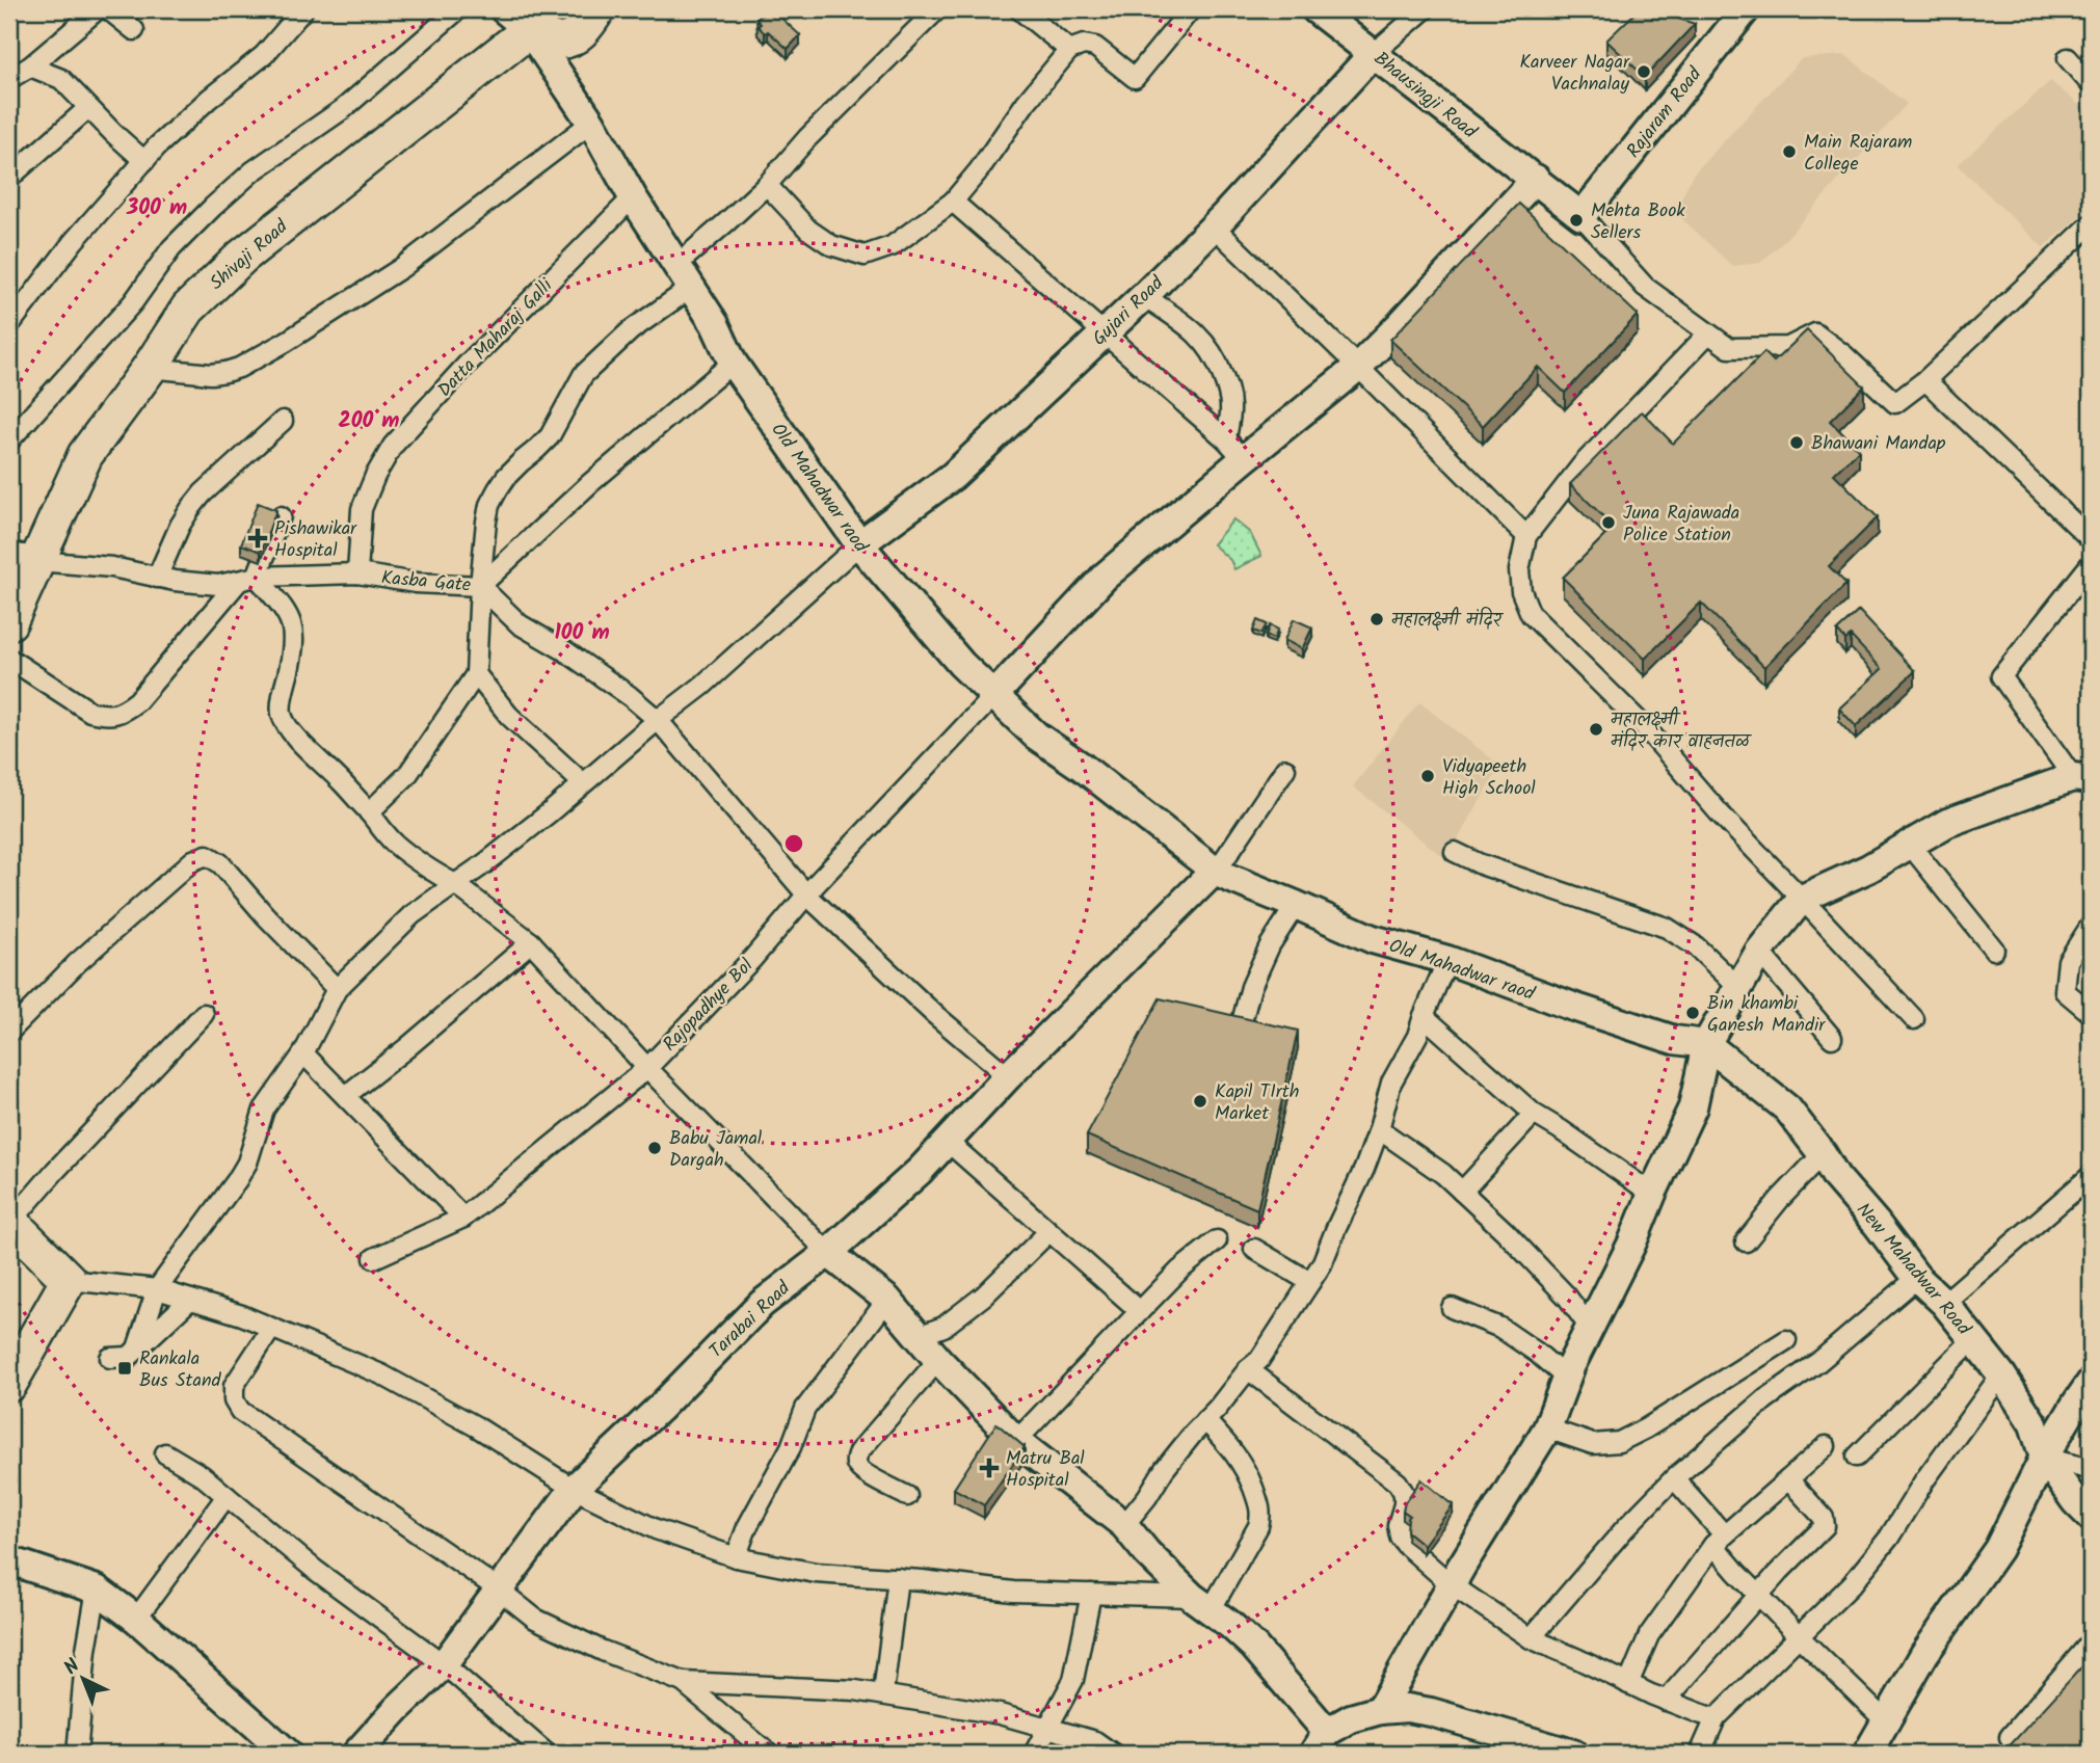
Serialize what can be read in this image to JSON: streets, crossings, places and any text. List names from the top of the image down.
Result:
{
  "streets": {
    "highway": ["Shivaji Road"],
    "street": [
      "Bhausingji Road",
      "Rajaram Road",
      "Gujari Road",
      "Datta Maharaj Galli",
      "Old Mahadwar raod",
      "Kasba Gate",
      "Rajopadhye Bol",
      "New Mahadwar Road",
      "Tarabai Road"
    ]
  },
  "crossings": [
    ["Bhausingji Road", "Rajaram Road"],
    ["Bhausingji Road", "Gujari Road"],
    ["Shivaji Road", "Old Mahadwar raod"],
    ["Shivaji Road", "Kasba Gate"],
    ["Gujari Road", "Old Mahadwar raod"],
    ["Datta Maharaj Galli", "Old Mahadwar raod"],
    ["Datta Maharaj Galli", "Kasba Gate"],
    ["Old Mahadwar raod", "Kasba Gate"],
    ["Old Mahadwar raod", "Rajopadhye Bol"],
    ["Old Mahadwar raod", "New Mahadwar Road"],
    ["Old Mahadwar raod", "Tarabai Road"]
  ],
  "places": {
    "other": [
      "Karveer Nagar Vachnalay",
      "Main Rajaram College",
      "Mehta Book Sellers",
      "Bhawani Mandap",
      "Juna Rajawada Police Station",
      "महालक्ष्मी मंदिर",
      "महालक्ष्मी मंदिर कार वाहनतळ",
      "Vidyapeeth High School",
      "Bin khambi Ganesh Mandir",
      "Kapil TIrth Market",
      "Babu Jamal Dargah"
    ],
    "health": ["Pishawikar Hospital", "Matru Bal Hospital"],
    "transit": ["Rankala Bus Stand"]
  },
  "north": "top left",
  "rings": ["300 m", "200 m", "100 m"]
}
